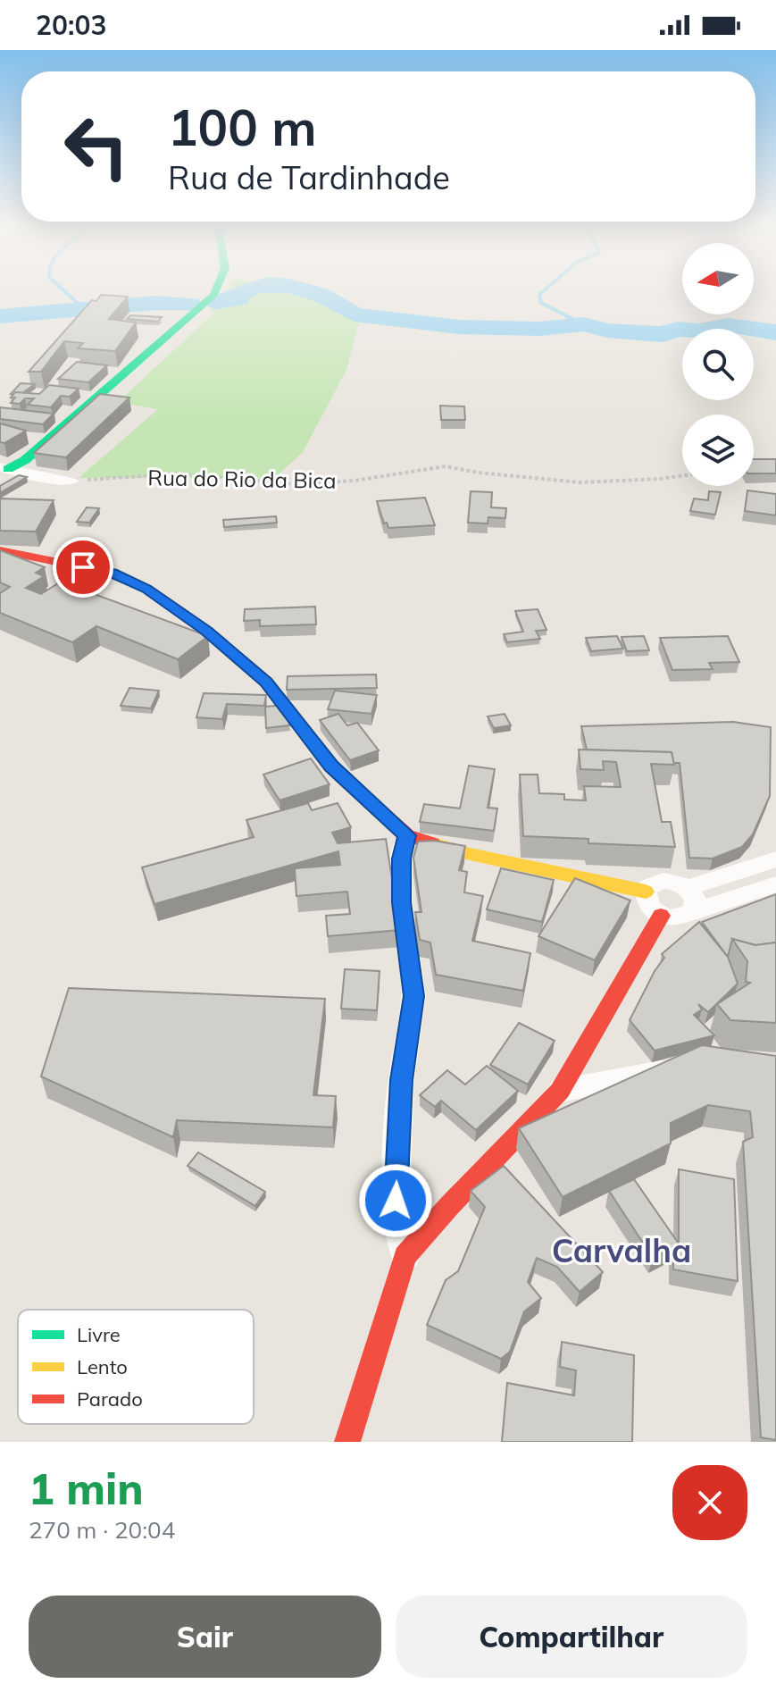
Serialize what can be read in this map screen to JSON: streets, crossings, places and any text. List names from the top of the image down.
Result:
{
  "streets": {
    "path": ["Rua do Rio da Bica"]
  },
  "districts": ["Carvalha"],
  "legend": ["Livre", "Lento", "Parado"],
  "north": "left",
  "page": {
    "status": "20:03",
    "turn": ["100 m", "Rua de Tardinhade"],
    "heading": ["1 min", "270 m · 20:04"],
    "buttons": ["Sair", "Compartilhar"]
  }
}
